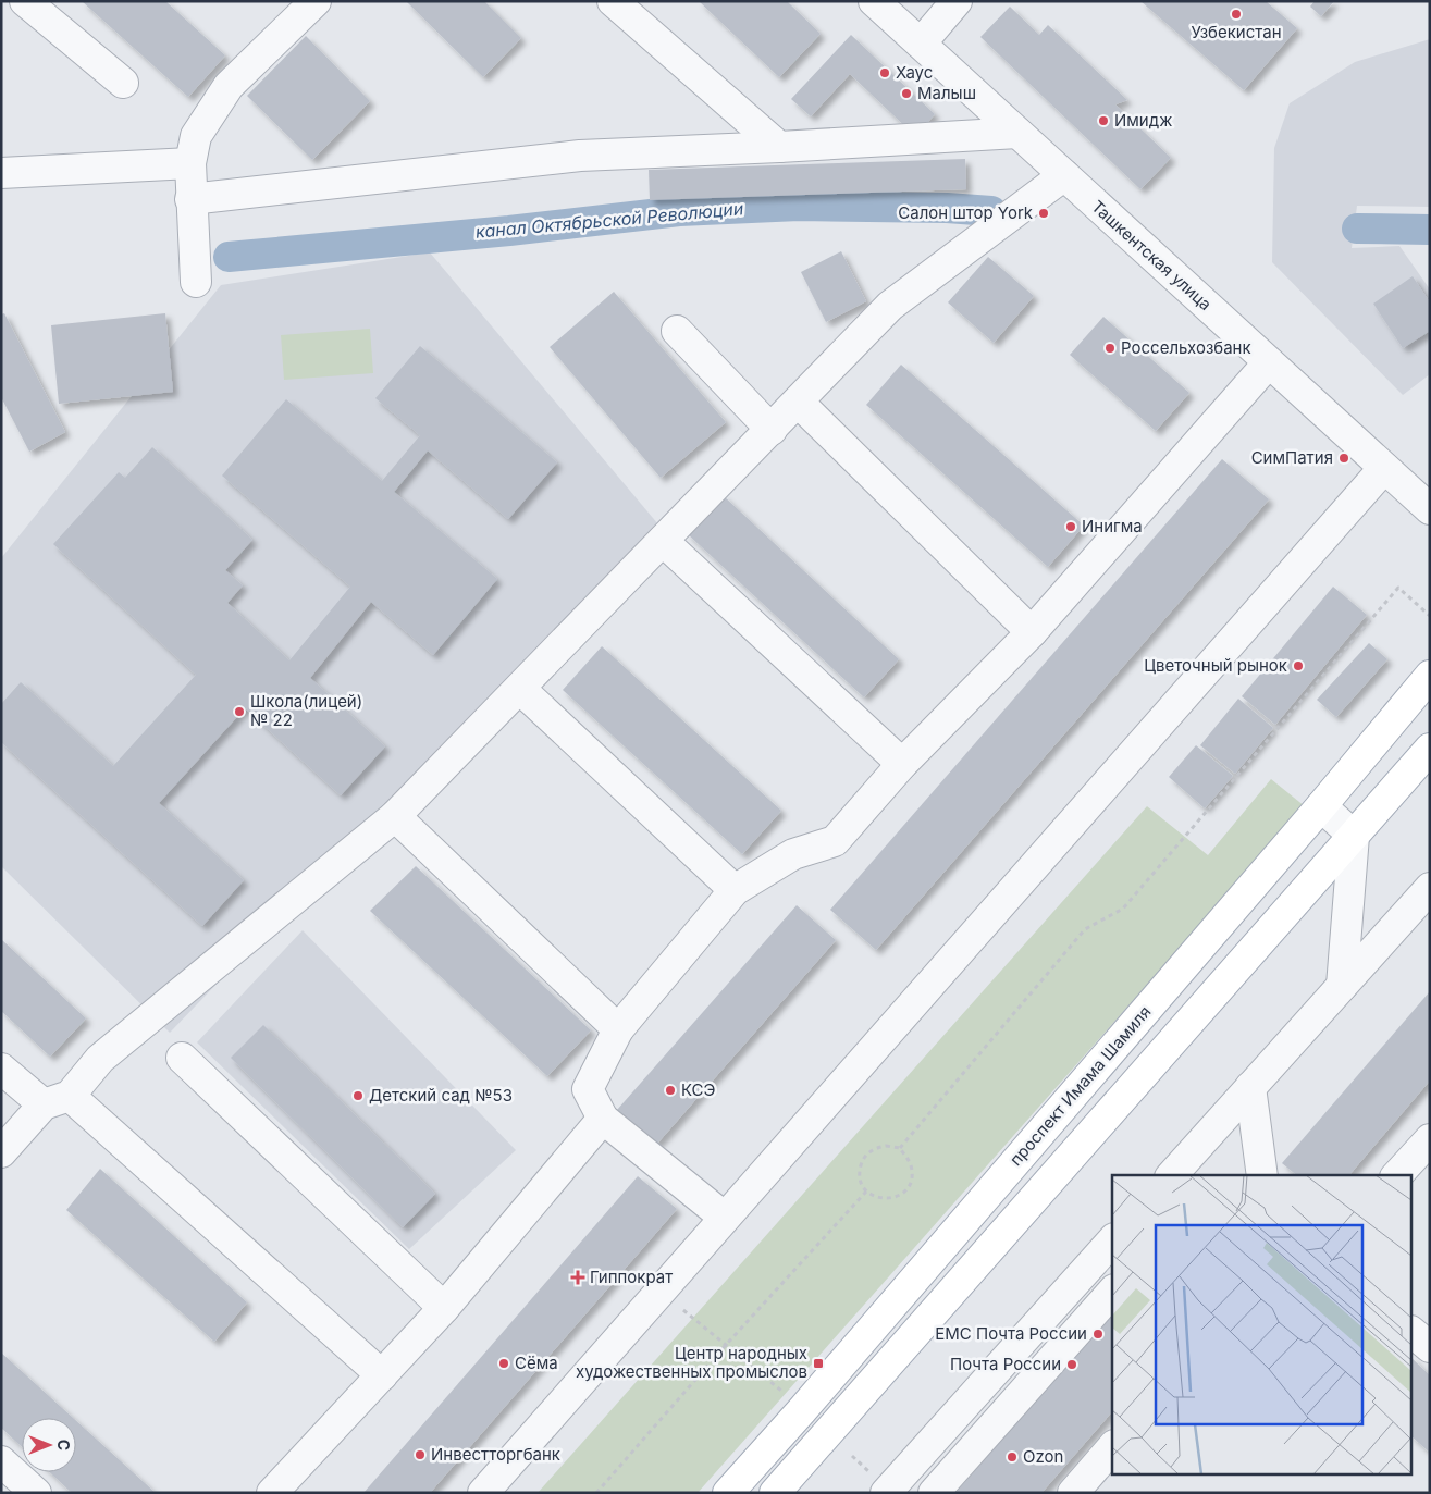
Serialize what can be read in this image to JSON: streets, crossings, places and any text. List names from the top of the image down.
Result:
{
  "streets": {
    "main road": ["проспект Имама Шамиля"],
    "street": ["Ташкентская улица"]
  },
  "water": ["канал Октябрьской Революции"],
  "places": {
    "other": [
      "Узбекистан",
      "Хаус",
      "Малыш",
      "Имидж",
      "Салон штор York",
      "Россельхозбанк",
      "СимПатия",
      "Инигма",
      "Цветочный рынок",
      "Школа(лицей) № 22",
      "КСЭ",
      "Детский сад №53",
      "ЕМС Почта России",
      "Сёма",
      "Почта России",
      "Инвестторгбанк",
      "Ozon"
    ],
    "health": ["Гиппократ"],
    "transit": ["Центр народных художественных промыслов"]
  },
  "north": "right"
}
